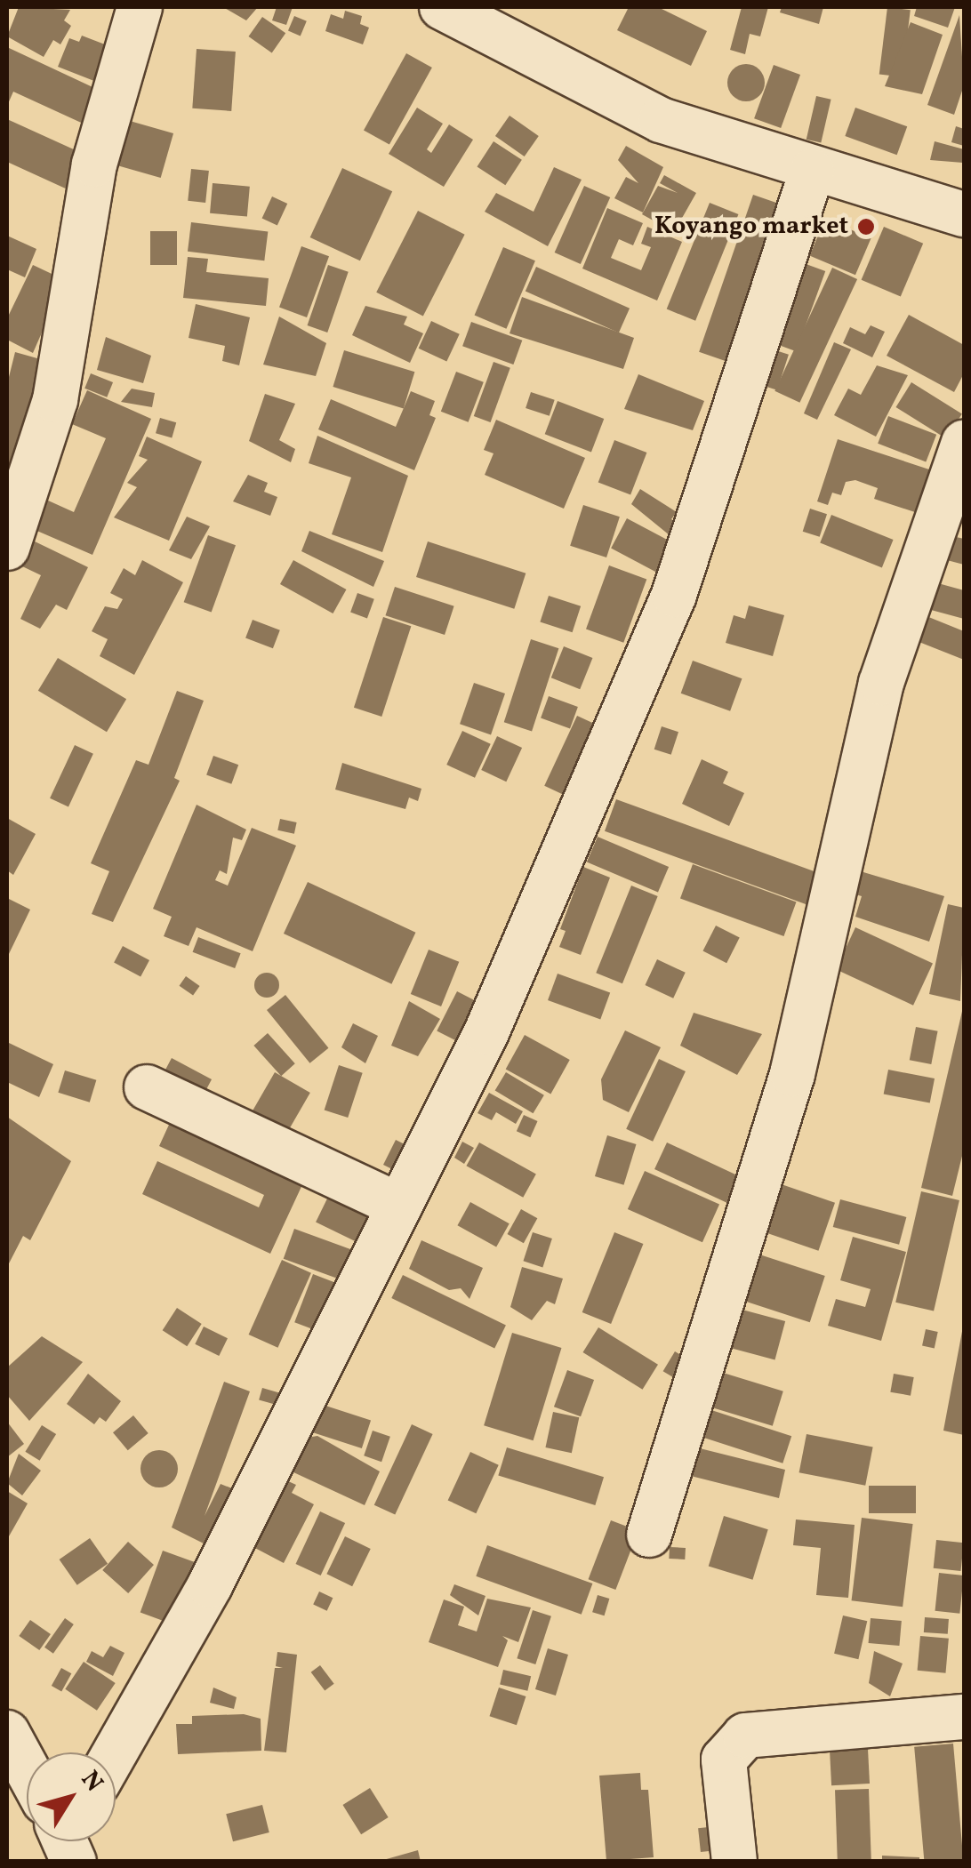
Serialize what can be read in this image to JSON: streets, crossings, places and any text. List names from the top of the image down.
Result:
{
  "places": ["Koyango market"],
  "north": "top right"
}
